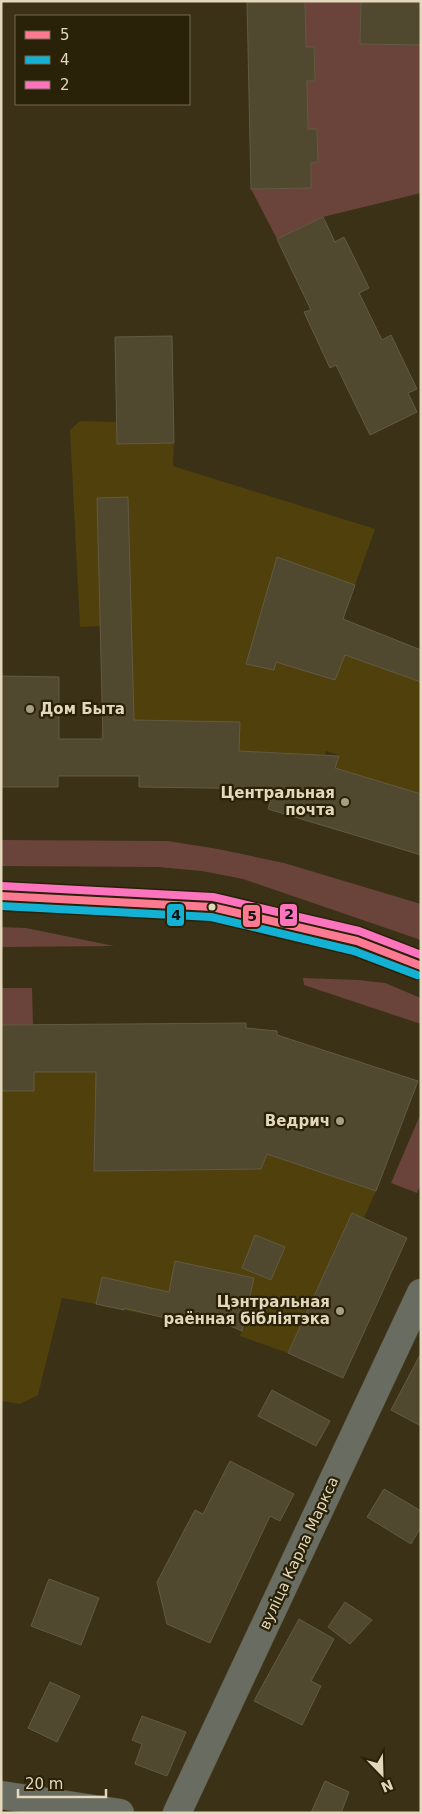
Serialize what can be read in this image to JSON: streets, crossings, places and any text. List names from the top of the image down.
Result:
{
  "streets": {
    "street": ["вуліца Карла Маркса"]
  },
  "places": [
    "Дом Быта",
    "Центральная почта",
    "Ведрич",
    "Цэнтральная раённая бібліятэка"
  ],
  "lines": ["transit line 2", "transit line 5", "transit line 4"],
  "legend": ["5", "4", "2"],
  "scale_bar": "20 m",
  "north": "bottom right"
}
